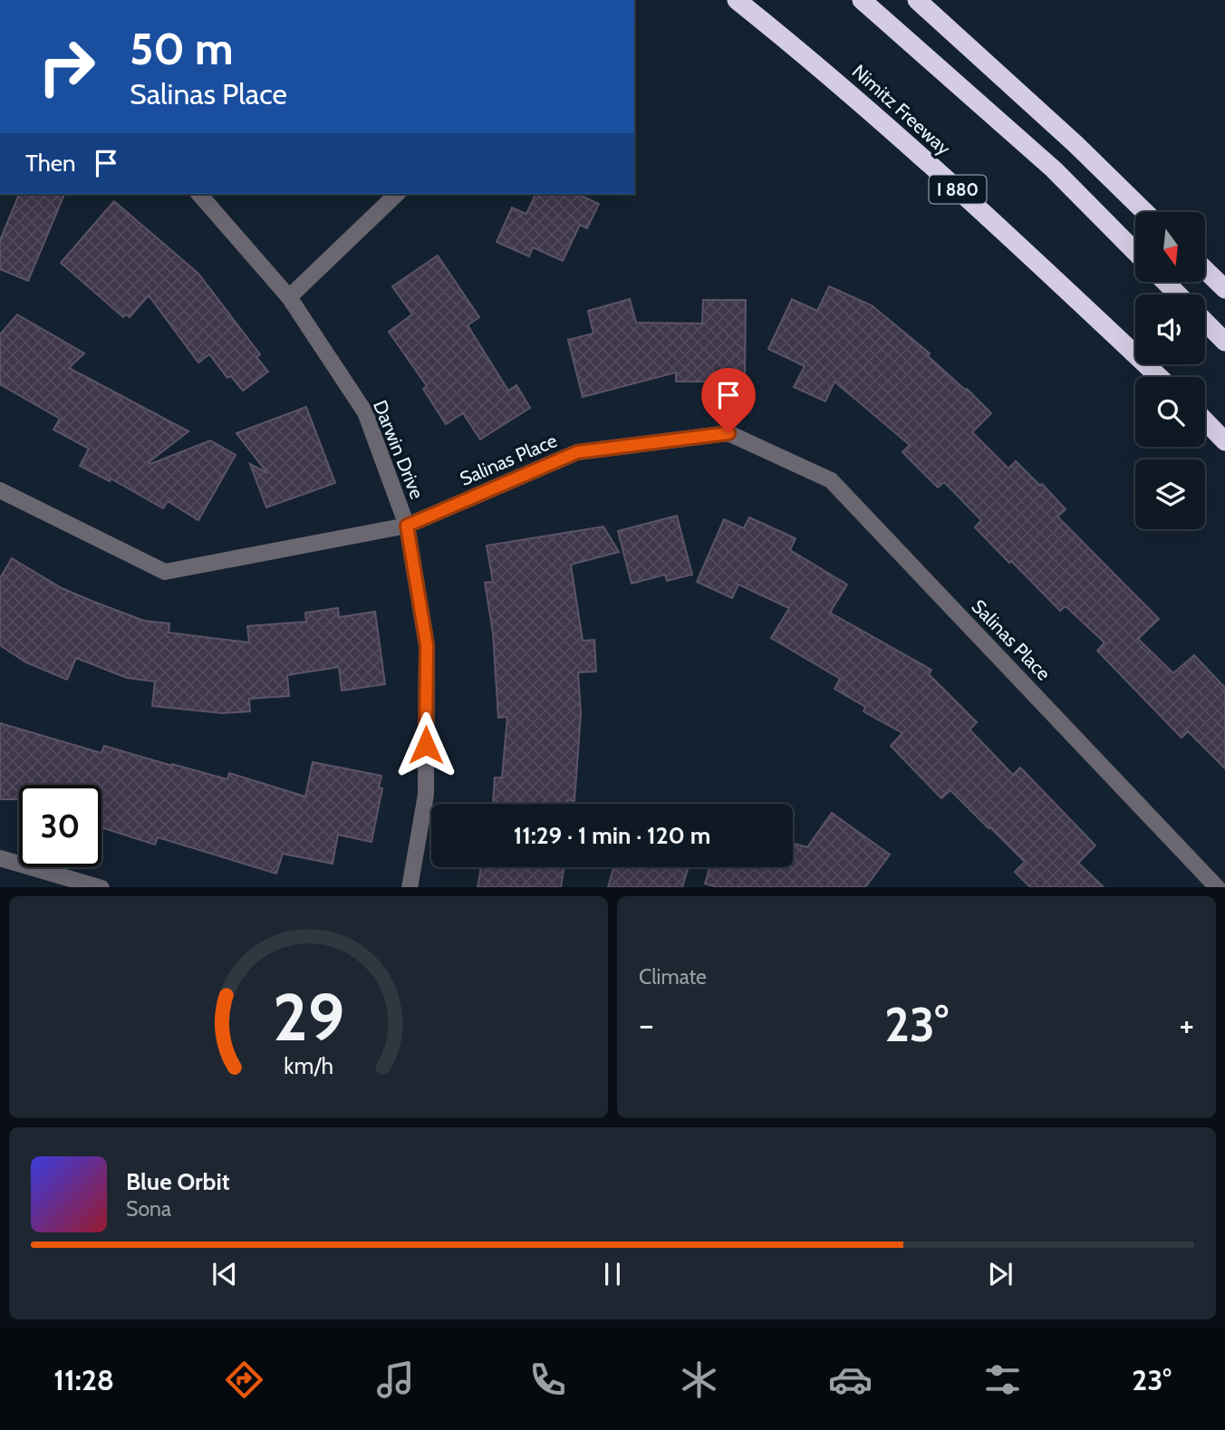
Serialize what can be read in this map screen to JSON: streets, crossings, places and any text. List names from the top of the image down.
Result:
{
  "streets": {
    "highway": ["Nimitz Freeway", "I 880"],
    "street": ["Darwin Drive", "Salinas Place"]
  },
  "crossings": [
    ["Darwin Drive", "Salinas Place"]
  ],
  "north": "bottom",
  "page": {
    "turn": ["50 m", "Salinas Place"],
    "then": "Then",
    "limit": "30",
    "trip": "11:29 · 1 min · 120 m",
    "tile": "Climate",
    "heat": ["−", "23°", "+"],
    "song": ["Blue Orbit", "Sona"],
    "tabs": ["11:28", "23°"],
    "gauge": ["29", "km/h"]
  }
}
